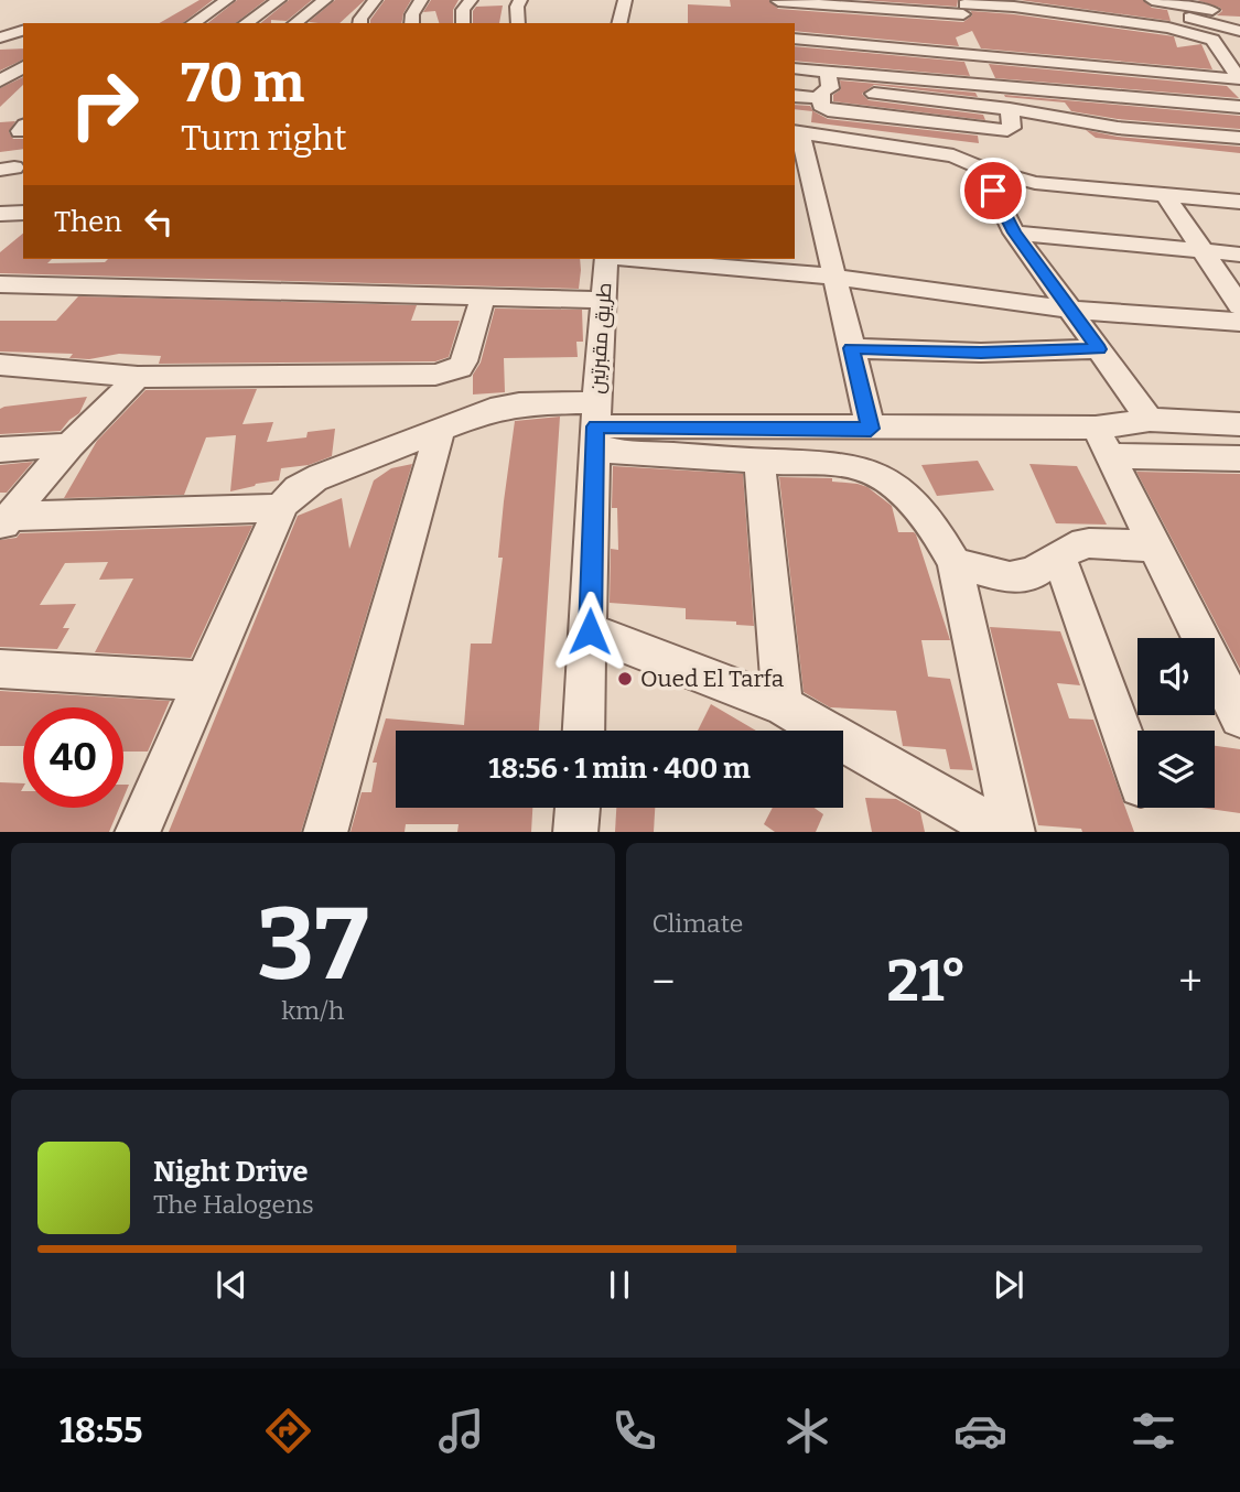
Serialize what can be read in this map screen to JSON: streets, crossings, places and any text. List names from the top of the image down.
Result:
{
  "streets": {
    "street": ["طريق مقبرتين"]
  },
  "places": ["Oued El Tarfa"],
  "page": {
    "turn": ["70 m", "Turn right"],
    "then": "Then",
    "limit": "40",
    "trip": "18:56 · 1 min · 400 m",
    "tile": [
      ["37", "km/h"],
      "Climate"
    ],
    "heat": ["−", "21°", "+"],
    "song": ["Night Drive", "The Halogens"],
    "tabs": "18:55"
  }
}
